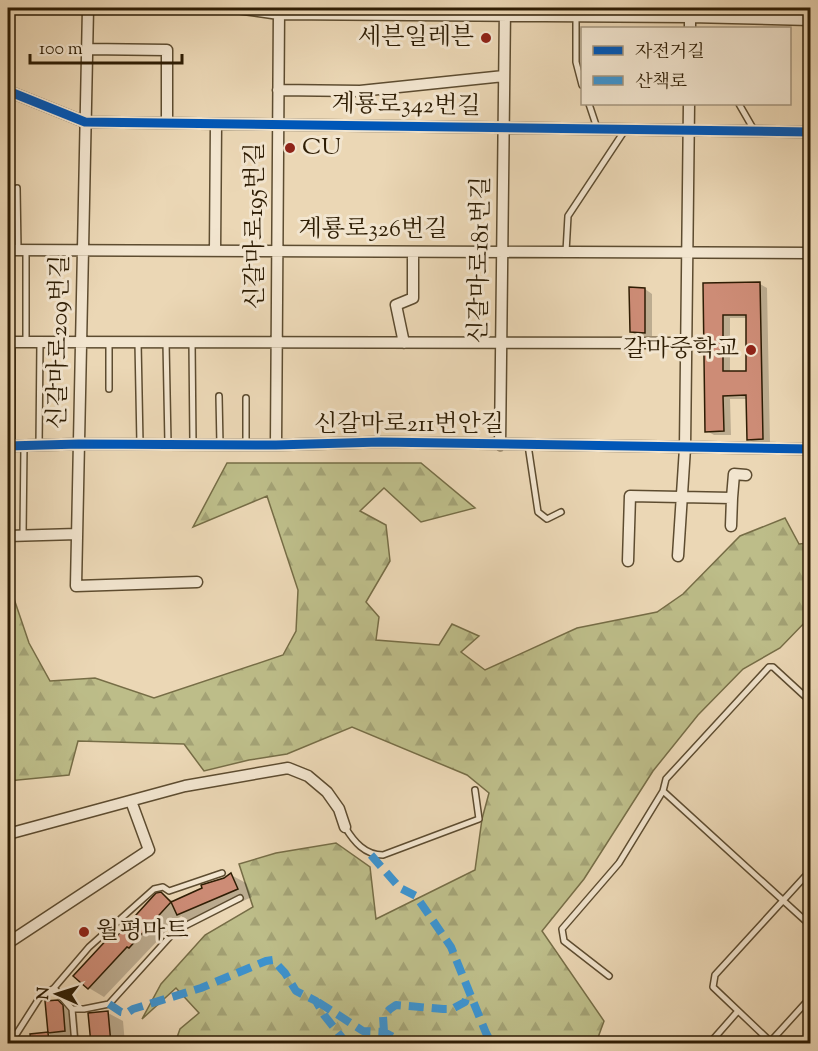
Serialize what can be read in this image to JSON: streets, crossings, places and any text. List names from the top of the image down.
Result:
{
  "streets": {
    "street": [
      "계룡로342번길",
      "신갈마로195번길",
      "계룡로326번길",
      "신갈마로181번길",
      "신갈마로209번길",
      "신갈마로211번안길"
    ]
  },
  "crossings": [
    ["계룡로342번길", "신갈마로195번길"],
    ["계룡로342번길", "신갈마로181번길"],
    ["계룡로342번길", "신갈마로209번길"],
    ["신갈마로195번길", "계룡로326번길"],
    ["신갈마로195번길", "신갈마로211번안길"],
    ["계룡로326번길", "신갈마로181번길"],
    ["계룡로326번길", "신갈마로209번길"],
    ["신갈마로181번길", "신갈마로211번안길"],
    ["신갈마로209번길", "신갈마로211번안길"]
  ],
  "places": [
    "세븐일레븐",
    "CU",
    "갈마중학교",
    "월평마트"
  ],
  "legend": ["자전거길", "산책로"],
  "scale_bar": "100 m",
  "north": "left"
}
